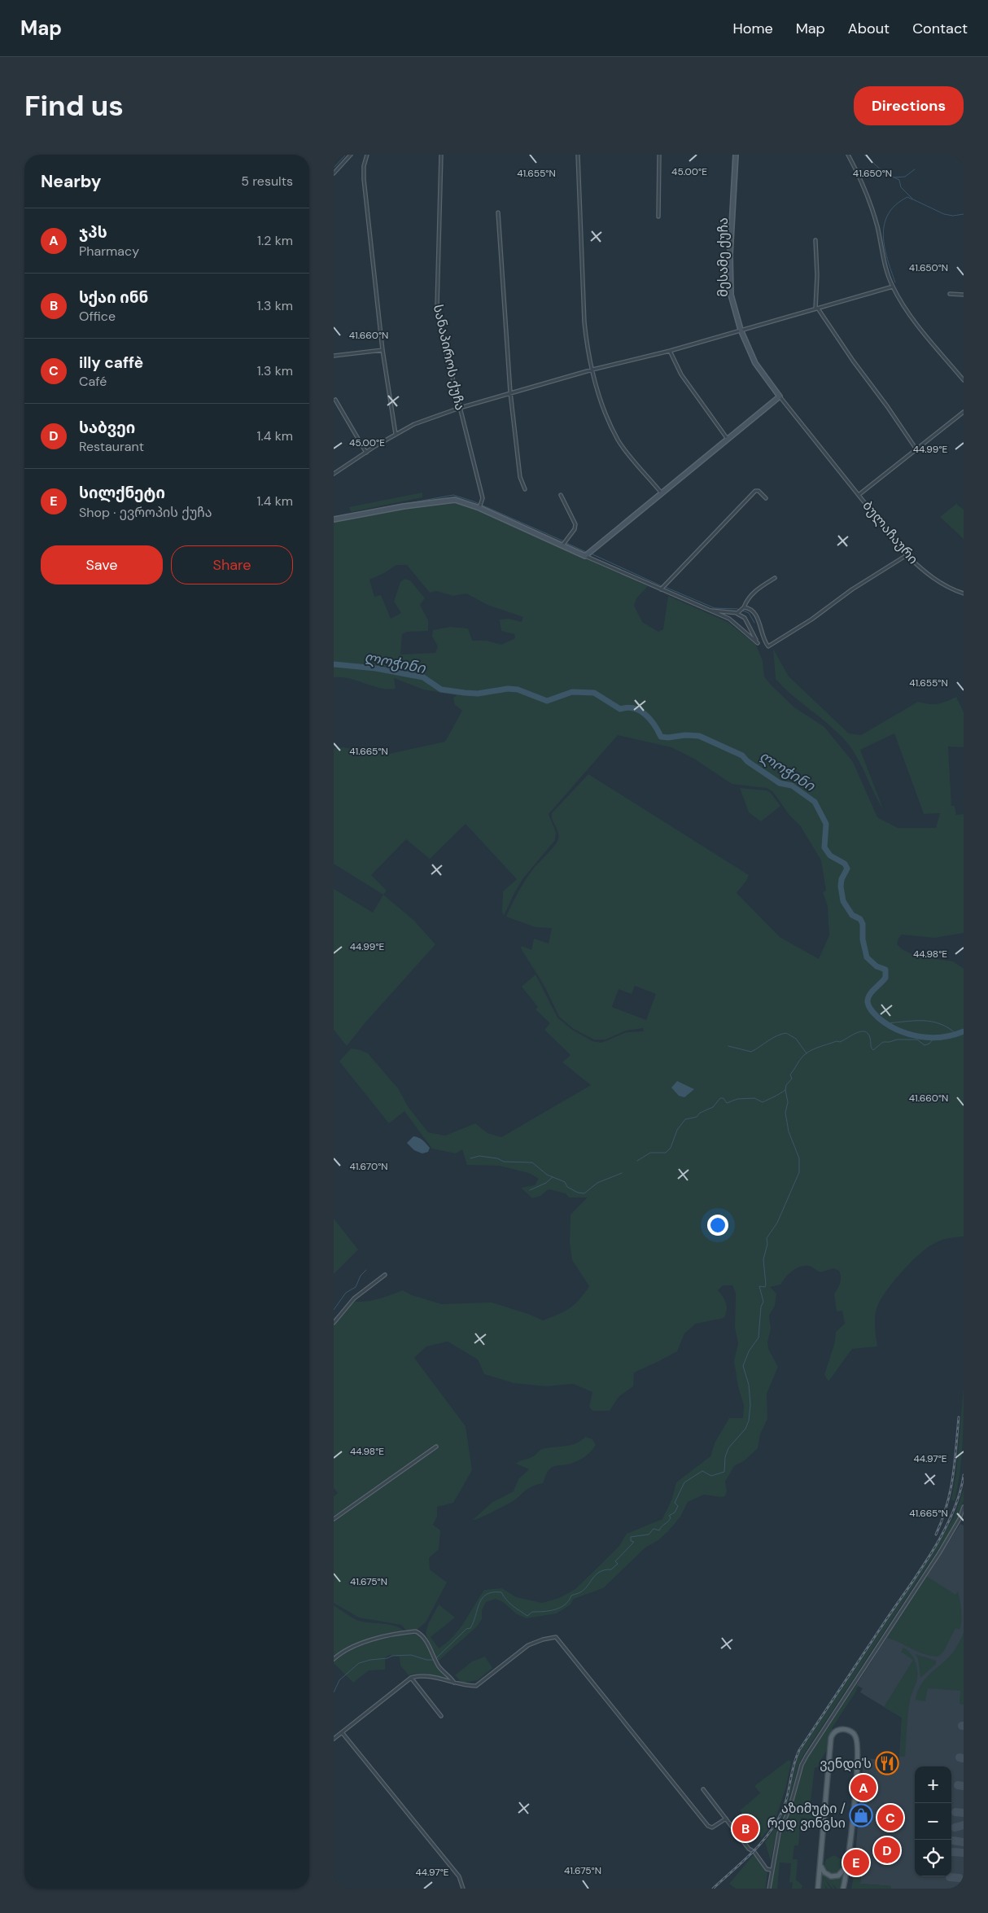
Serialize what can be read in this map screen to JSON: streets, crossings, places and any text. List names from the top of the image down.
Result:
{
  "streets": {
    "street": ["მესამე ქუჩა", "სანაპიროს ქუჩა", "ბულაჩაური"]
  },
  "crossings": [
    ["მესამე ქუჩა", "ბულაჩაური"]
  ],
  "water": ["ლოჭინი"],
  "places": {
    "restaurant": ["ვენდი'ს"],
    "shop": ["აზიმუტი / რედ ვინგსი"]
  },
  "page": {
    "header": "Map",
    "nav": [
      "Home",
      "Map",
      "About",
      "Contact"
    ],
    "buttons": [
      "Directions",
      ["Save", "Share"]
    ],
    "title": "Find us",
    "heading": ["Nearby", "5 results"],
    "list": [
      {
        "mark": "A",
        "name": "ჯპს",
        "note": "Pharmacy",
        "value": "1.2 km"
      },
      {
        "mark": "B",
        "name": "სქაი ინნ",
        "note": "Office",
        "value": "1.3 km"
      },
      {
        "mark": "C",
        "name": "illy caffè",
        "note": "Café",
        "value": "1.3 km"
      },
      {
        "mark": "D",
        "name": "საბვეი",
        "note": "Restaurant",
        "value": "1.4 km"
      },
      {
        "mark": "E",
        "name": "სილქნეტი",
        "note": "Shop · ევროპის ქუჩა",
        "value": "1.4 km"
      }
    ],
    "map_buttons": ["+", "−"],
    "pins": [
      "A",
      "C",
      "B",
      "D",
      "E"
    ]
  },
  "coordinates": [
    "45.00°E",
    "41.655°N",
    "41.650°N",
    "41.660°N",
    "44.99°E",
    "41.665°N",
    "44.98°E",
    "41.670°N",
    "44.97°E",
    "41.675°N"
  ]
}
